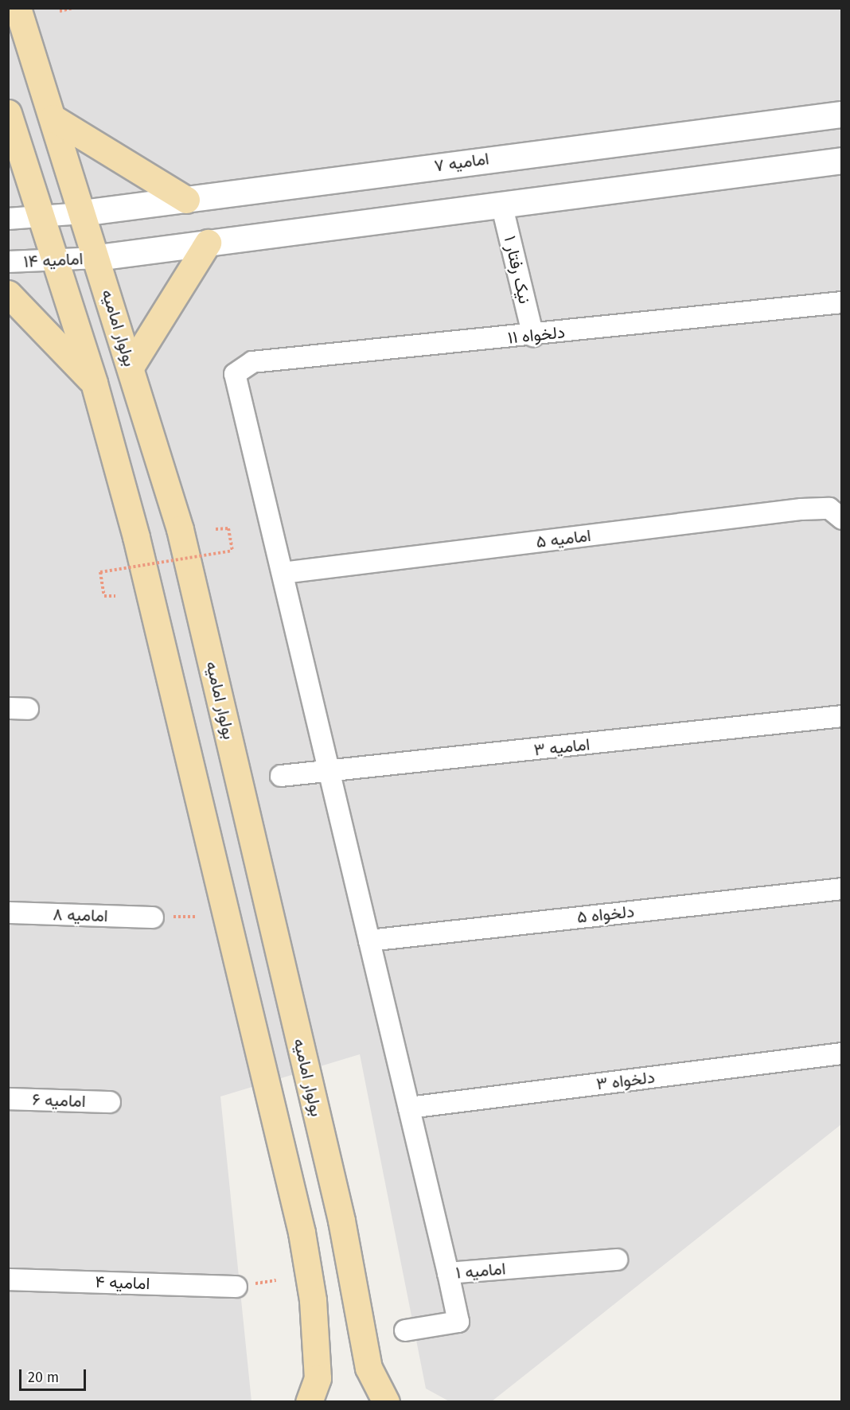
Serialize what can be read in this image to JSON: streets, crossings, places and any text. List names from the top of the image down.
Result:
{
  "streets": {
    "main road": ["بولوار امامیه"],
    "street": [
      "امامیه ۷",
      "امامیه ۱۴",
      "نیک رفتار ۱",
      "دلخواه ۱۱",
      "امامیه ۵",
      "امامیه ۳",
      "دلخواه ۵",
      "امامیه ۸",
      "دلخواه ۳",
      "امامیه ۶",
      "امامیه ۱",
      "امامیه ۴"
    ]
  },
  "crossings": [
    ["امامیه ۷", "بولوار امامیه"],
    ["امامیه ۱۴", "بولوار امامیه"],
    ["نیک رفتار ۱", "دلخواه ۱۱"],
    ["دلخواه ۱۱", "امامیه ۵"]
  ],
  "scale_bar": "20 m"
}
